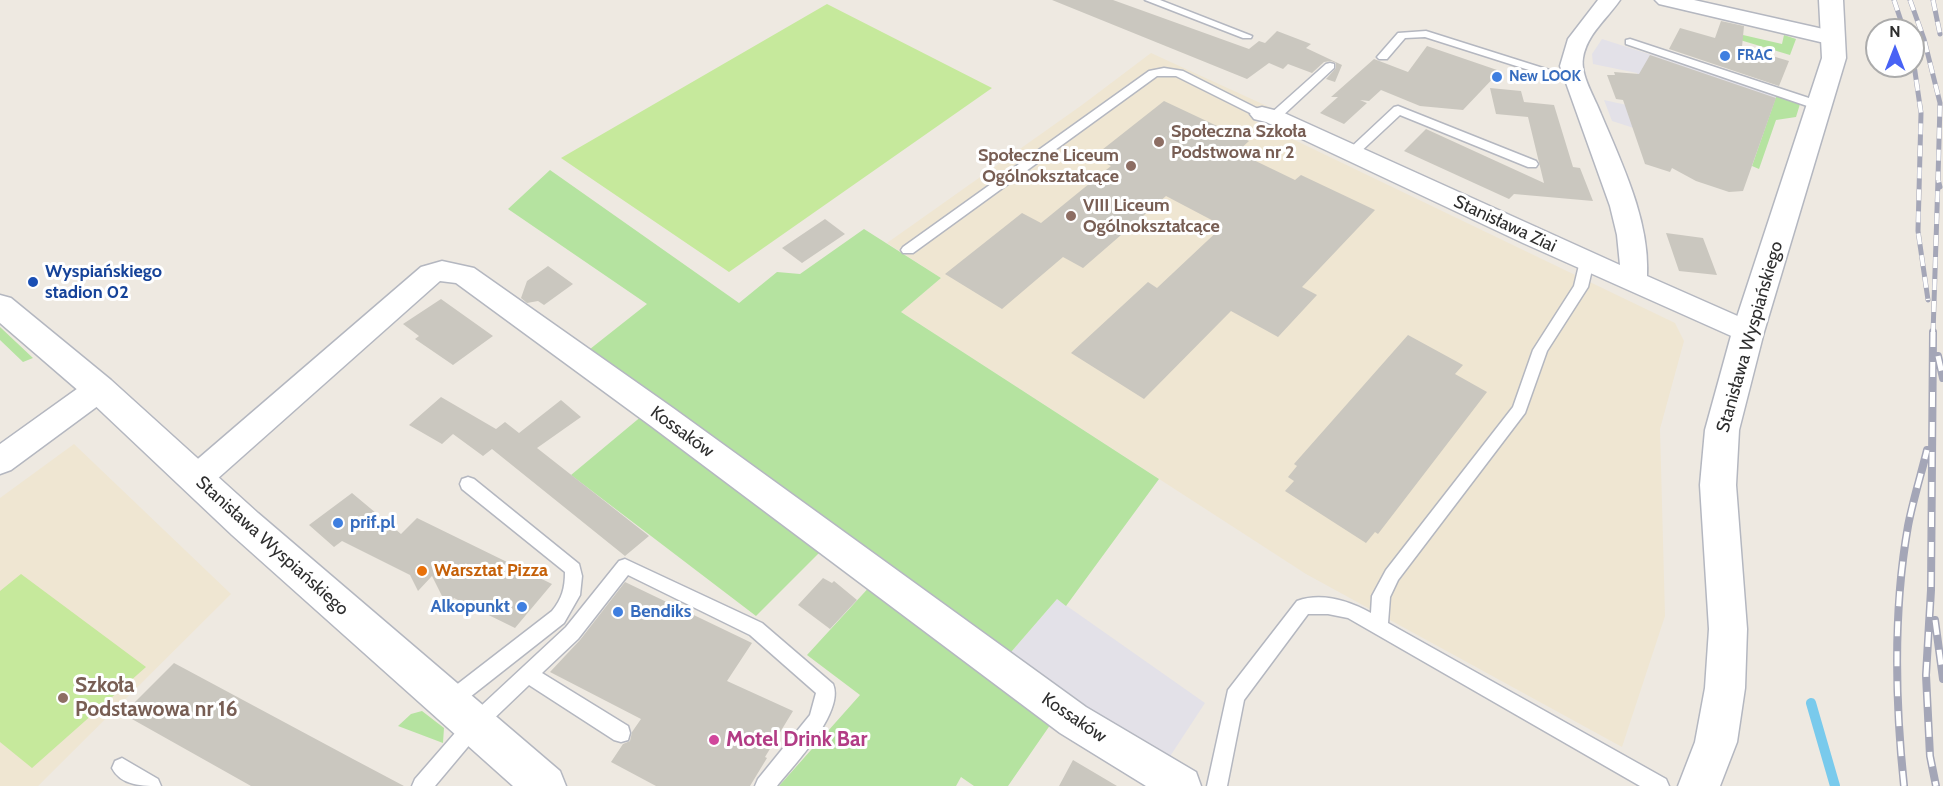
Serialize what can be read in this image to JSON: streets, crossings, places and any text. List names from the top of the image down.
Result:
{
  "streets": {
    "street": ["Stanisława Ziai", "Stanisława Wyspiańskiego", "Kossaków"]
  },
  "crossings": [
    ["Stanisława Ziai", "Stanisława Wyspiańskiego"],
    ["Stanisława Wyspiańskiego", "Kossaków"]
  ],
  "places": [
    "FRAC",
    "New LOOK",
    "Społeczna Szkoła Podstwowa nr 2",
    "Społeczne Liceum Ogólnokształcące",
    "VIII Liceum Ogólnokształcące",
    "Wyspiańskiego stadion 02",
    "prif.pl",
    "Warsztat Pizza",
    "Alkopunkt",
    "Bendiks",
    "Szkoła Podstawowa nr 16",
    "Motel Drink Bar"
  ],
  "north": "top"
}
